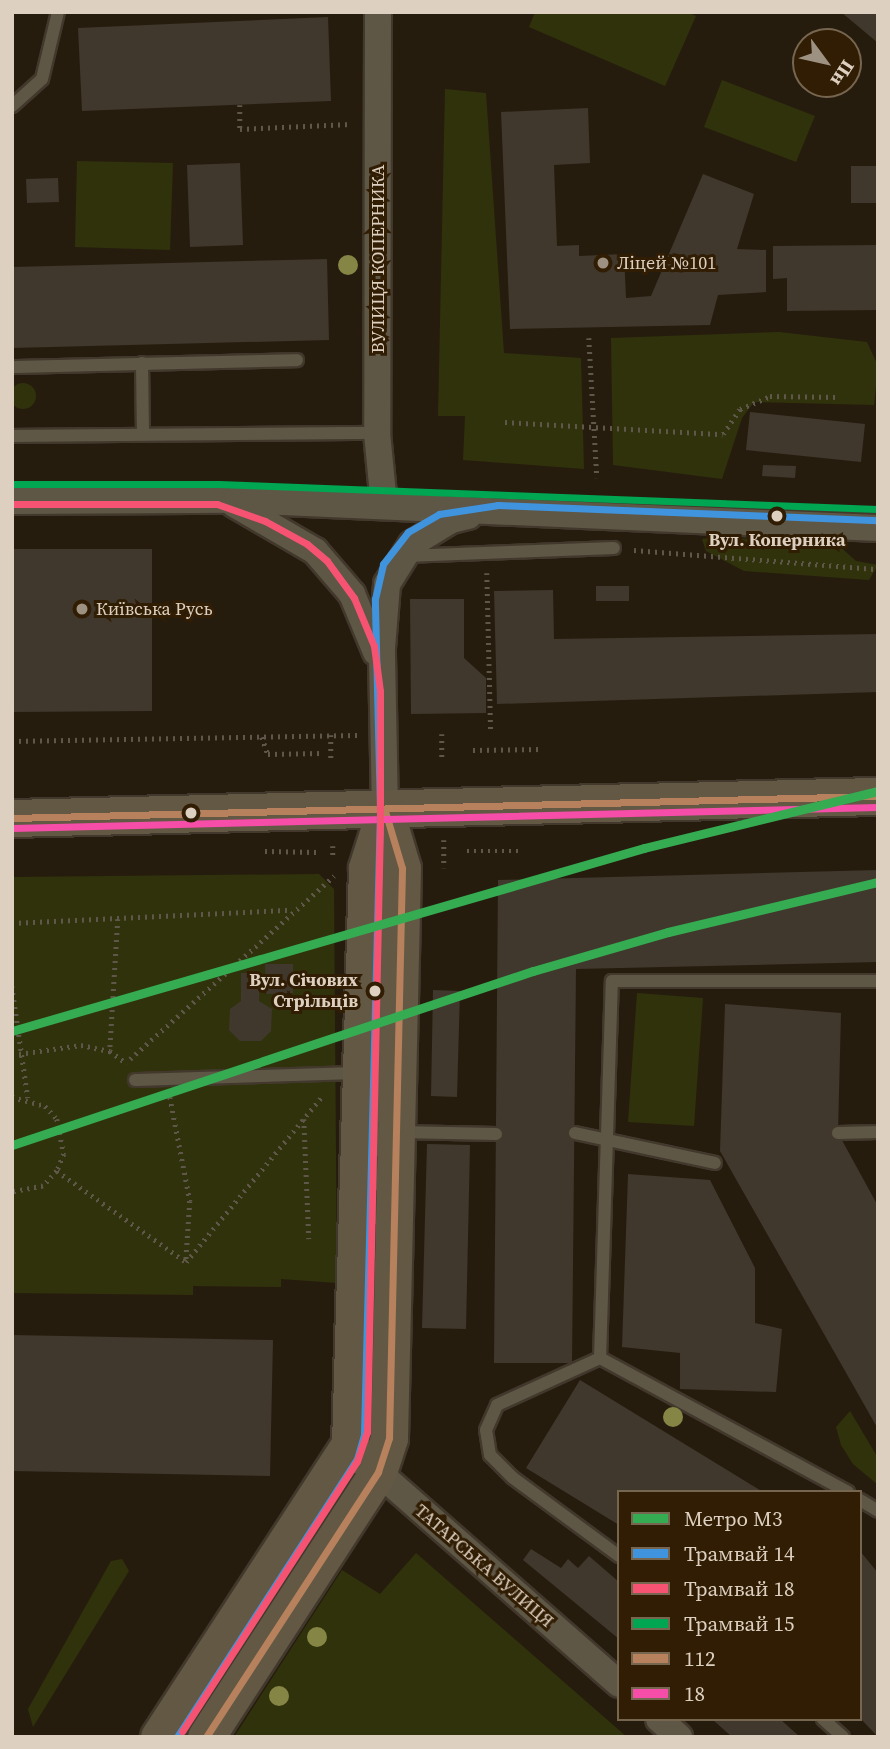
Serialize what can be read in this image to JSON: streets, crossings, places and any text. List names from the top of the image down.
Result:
{
  "streets": {
    "street": ["ВУЛИЦЯ КОПЕРНИКА", "ТАТАРСЬКА ВУЛИЦЯ"]
  },
  "places": [
    "Ліцей №101",
    "Вул. Коперника",
    "Київська Русь",
    "Вул. Січових Стрільців"
  ],
  "lines": [
    "tram line 15",
    "tram line 18",
    "tram line 14",
    "metro line M3",
    "transit line 112",
    "transit line 18"
  ],
  "legend": [
    "Метро M3",
    "Трамвай 14",
    "Трамвай 18",
    "Трамвай 15",
    "112",
    "18"
  ],
  "north": "bottom right"
}
